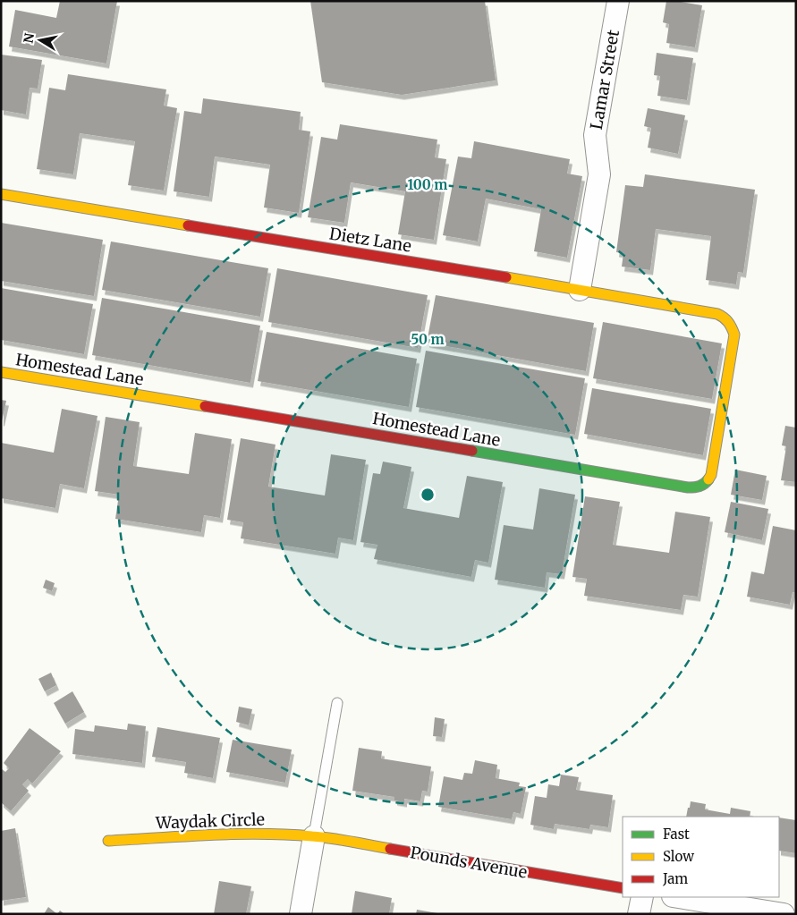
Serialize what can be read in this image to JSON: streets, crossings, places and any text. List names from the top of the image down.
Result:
{
  "streets": {
    "street": [
      "Lamar Street",
      "Dietz Lane",
      "Homestead Lane",
      "Waydak Circle",
      "Pounds Avenue"
    ]
  },
  "crossings": [
    ["Lamar Street", "Dietz Lane"],
    ["Dietz Lane", "Homestead Lane"],
    ["Waydak Circle", "Pounds Avenue"]
  ],
  "legend": ["Fast", "Slow", "Jam"],
  "north": "left",
  "rings": ["100 m", "50 m"]
}
